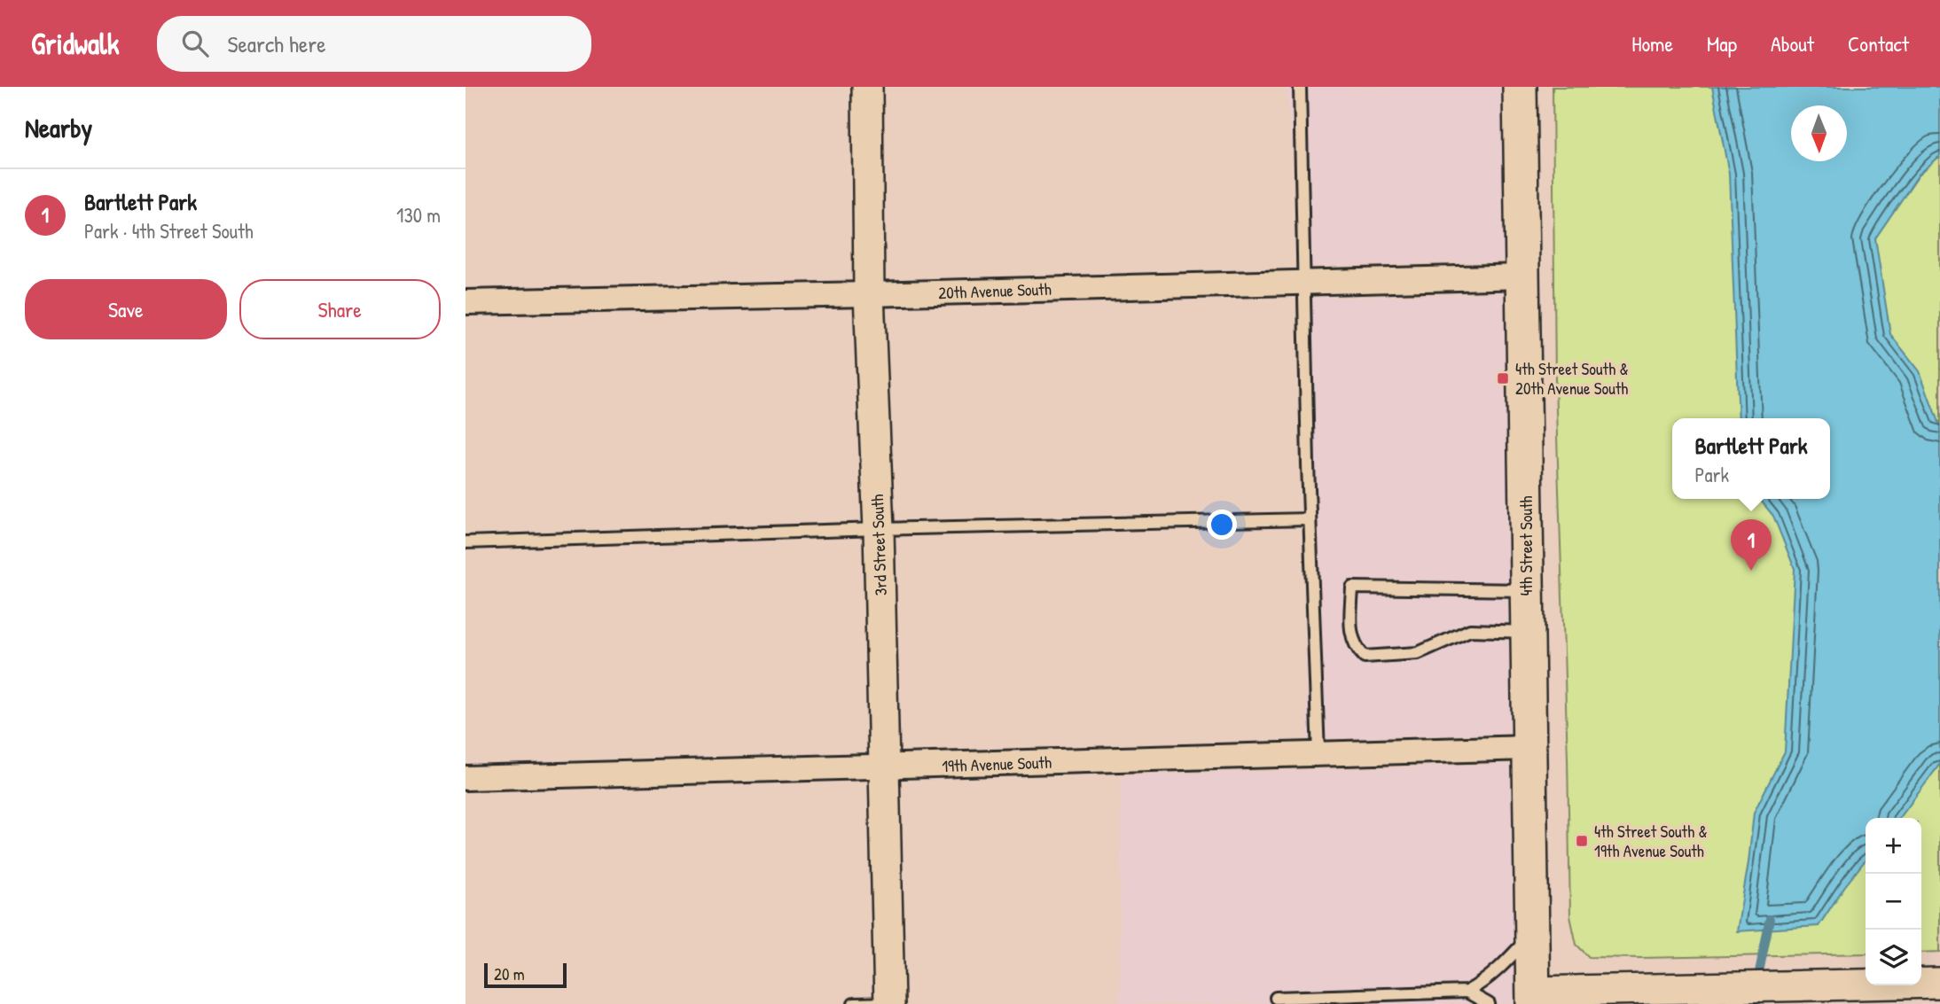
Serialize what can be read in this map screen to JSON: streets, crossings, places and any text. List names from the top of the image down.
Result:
{
  "streets": {
    "main road": ["4th Street South"],
    "street": ["20th Avenue South", "3rd Street South", "19th Avenue South"]
  },
  "crossings": [
    ["20th Avenue South", "3rd Street South"],
    ["20th Avenue South", "4th Street South"],
    ["3rd Street South", "19th Avenue South"],
    ["4th Street South", "19th Avenue South"]
  ],
  "places": {
    "transit": ["4th Street South & 20th Avenue South", "4th Street South & 19th Avenue South"]
  },
  "scale_bar": "20 m",
  "north": "bottom",
  "page": {
    "header": "Gridwalk",
    "search": "Search here",
    "nav": [
      "Home",
      "Map",
      "About",
      "Contact"
    ],
    "heading": "Nearby",
    "list": [
      {
        "mark": "1",
        "name": "Bartlett Park",
        "note": "Park · 4th Street South",
        "value": "130 m"
      }
    ],
    "buttons": ["Save", "Share"],
    "popup": ["Bartlett Park", "Park"],
    "pins": "1",
    "map_buttons": ["+", "−"],
    "scale": "20 m"
  }
}
